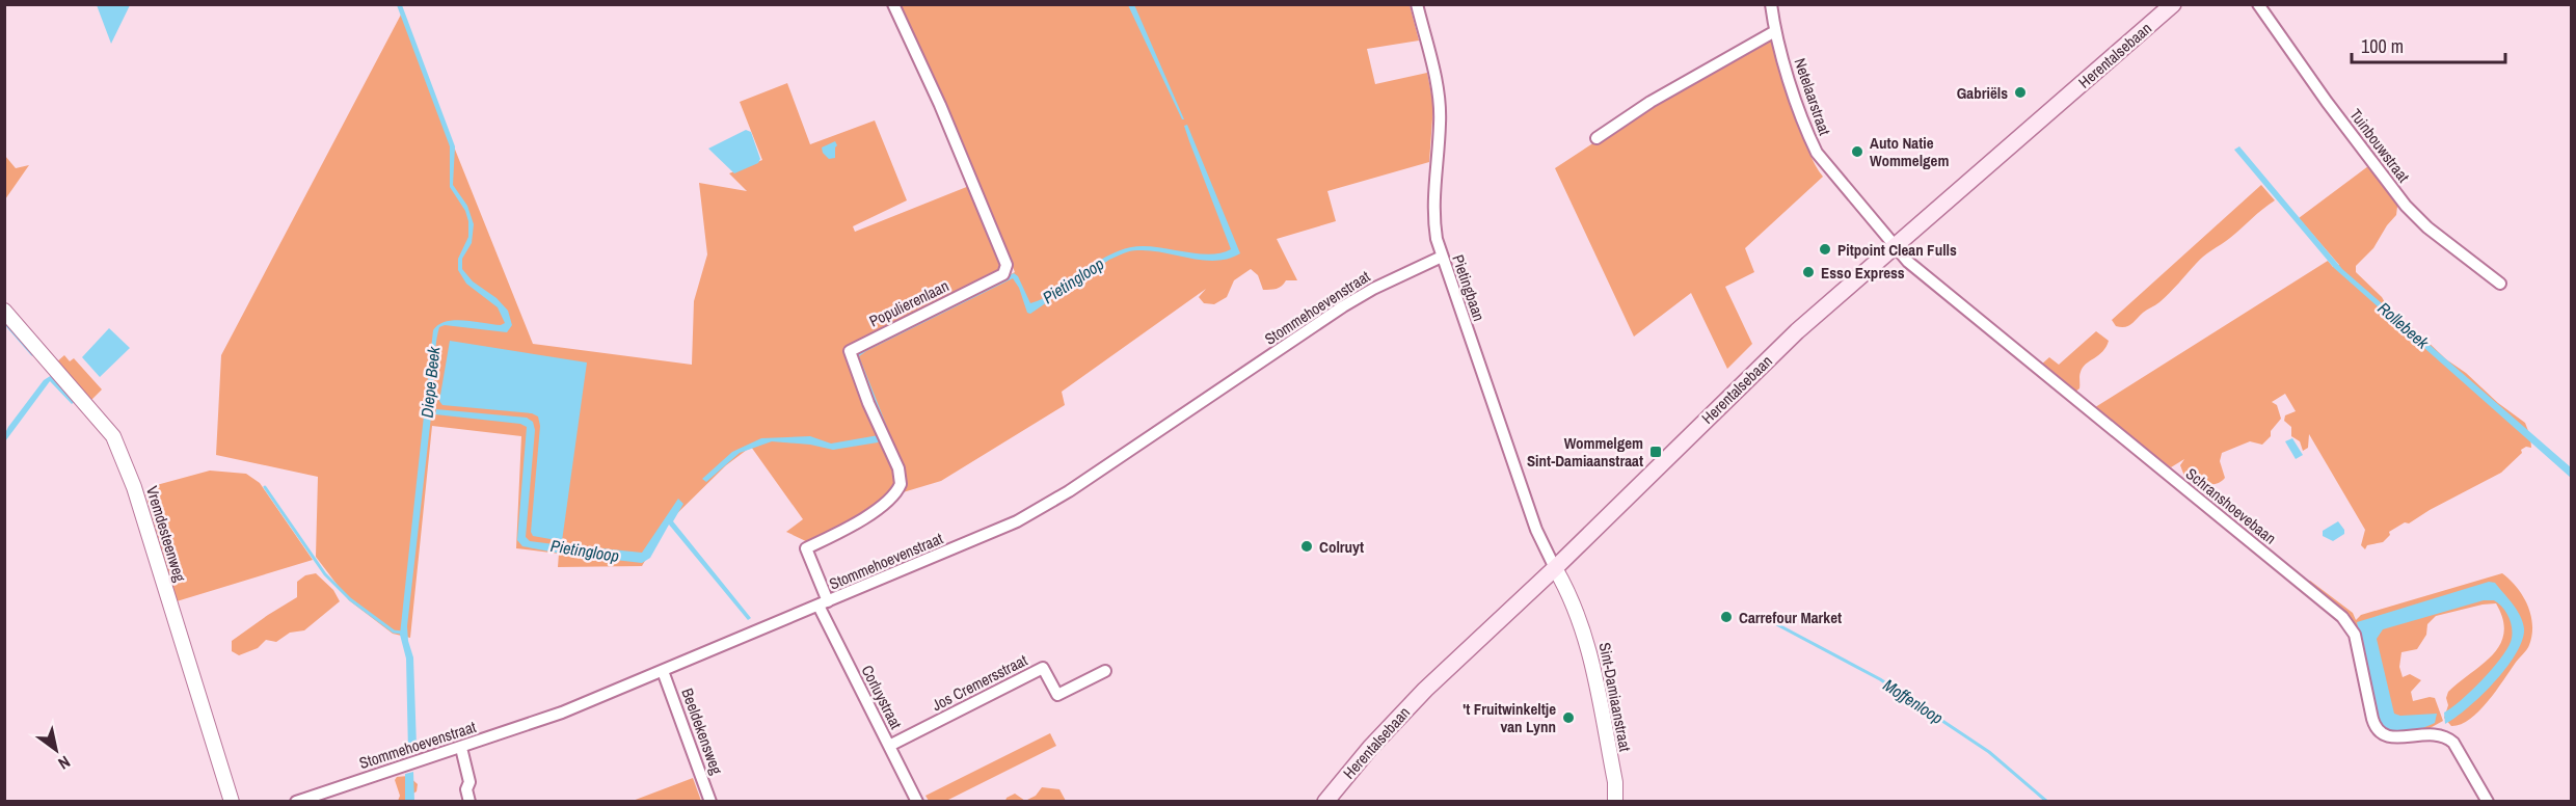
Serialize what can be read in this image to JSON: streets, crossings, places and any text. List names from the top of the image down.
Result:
{
  "streets": {
    "main road": ["Herentalsebaan"],
    "street": [
      "Netelaarstraat",
      "Tuinbouwstraat",
      "Pietingbaan",
      "Populierenlaan",
      "Stommehoevenstraat",
      "Schranshoevebaan",
      "Vremdesteenweg",
      "Jos Cremersstraat",
      "Corluystraat",
      "Sint-Damiaanstraat",
      "Beeldekensweg"
    ]
  },
  "crossings": [
    ["Herentalsebaan", "Netelaarstraat"],
    ["Herentalsebaan", "Pietingbaan"],
    ["Herentalsebaan", "Schranshoevebaan"],
    ["Herentalsebaan", "Sint-Damiaanstraat"],
    ["Netelaarstraat", "Schranshoevebaan"],
    ["Pietingbaan", "Stommehoevenstraat"],
    ["Pietingbaan", "Sint-Damiaanstraat"],
    ["Populierenlaan", "Stommehoevenstraat"],
    ["Populierenlaan", "Corluystraat"],
    ["Stommehoevenstraat", "Corluystraat"],
    ["Stommehoevenstraat", "Beeldekensweg"],
    ["Jos Cremersstraat", "Corluystraat"]
  ],
  "water": [
    "Pietingloop",
    "Rollebeek",
    "Diepe Beek",
    "Moffenloop"
  ],
  "places": {
    "other": [
      "Gabriëls",
      "Auto Natie Wommelgem",
      "Pitpoint Clean Fulls",
      "Esso Express",
      "Colruyt",
      "Carrefour Market",
      "'t Fruitwinkeltje van Lynn"
    ],
    "transit": ["Wommelgem Sint-Damiaanstraat"]
  },
  "scale_bar": "100 m",
  "north": "bottom right"
}
